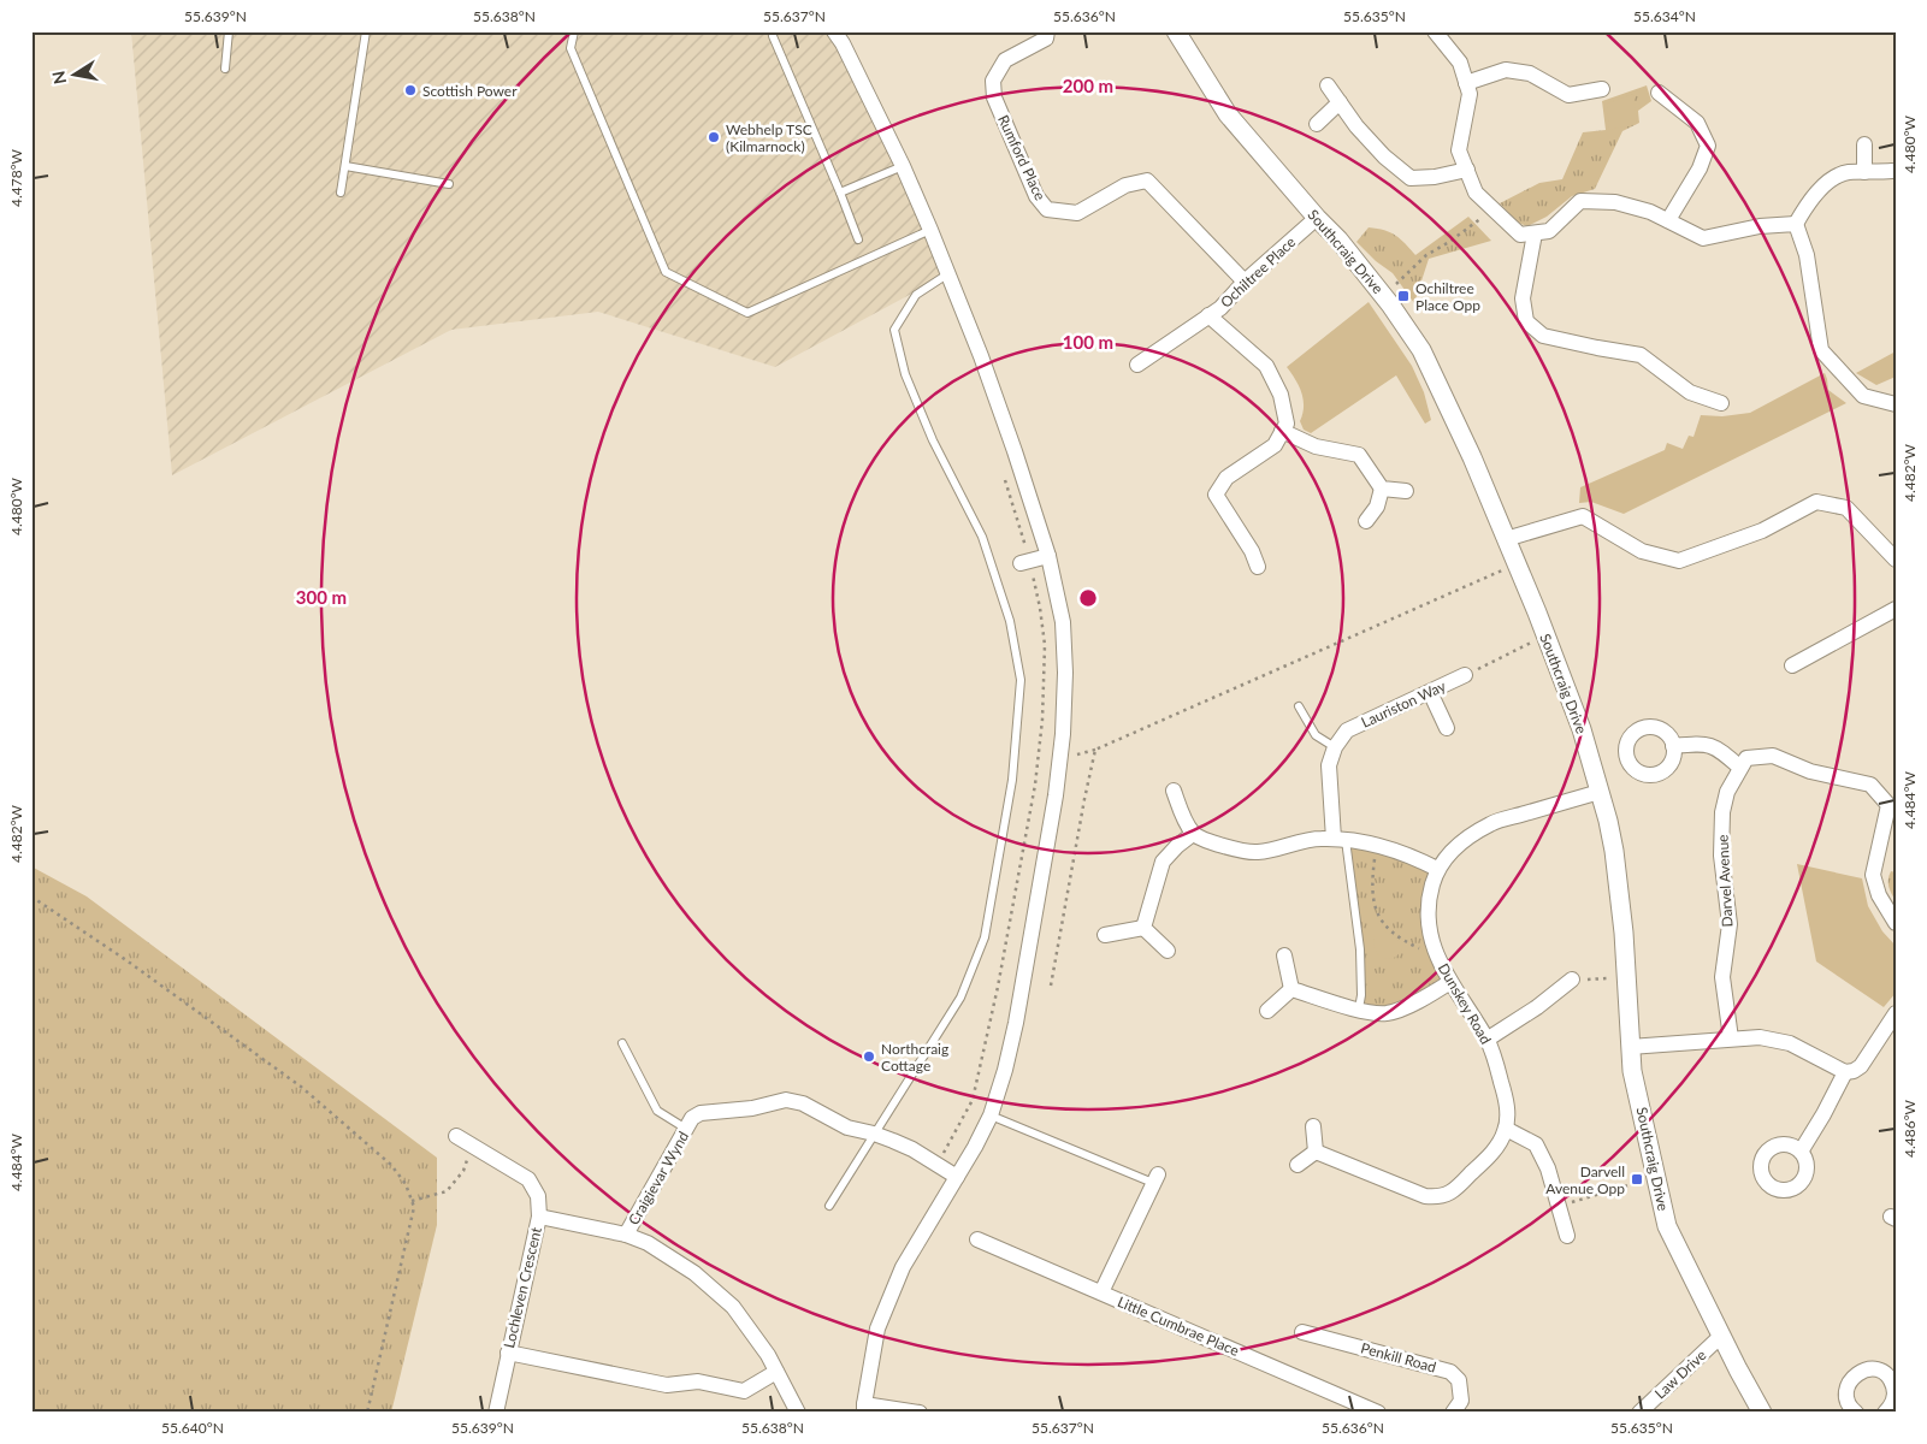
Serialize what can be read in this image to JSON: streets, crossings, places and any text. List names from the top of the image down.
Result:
{
  "streets": {
    "street": [
      "Rumford Place",
      "Southcraig Drive",
      "Ochiltree Place",
      "Lauriston Way",
      "Darvel Avenue",
      "Dunskey Road",
      "Craigievar Wynd",
      "Lochleven Crescent",
      "Little Cumbrae Place",
      "Penkill Road",
      "Law Drive"
    ]
  },
  "crossings": [
    ["Rumford Place", "Ochiltree Place"],
    ["Southcraig Drive", "Ochiltree Place"],
    ["Southcraig Drive", "Dunskey Road"],
    ["Southcraig Drive", "Law Drive"],
    ["Craigievar Wynd", "Lochleven Crescent"]
  ],
  "places": {
    "other": ["Scottish Power", "Webhelp TSC (Kilmarnock)", "Northcraig Cottage"],
    "transit": ["Ochiltree Place Opp", "Darvell Avenue Opp"]
  },
  "north": "left",
  "coordinates": [
    "55.639°N",
    "55.638°N",
    "55.637°N",
    "55.636°N",
    "55.635°N",
    "55.634°N",
    "4.480°W",
    "4.478°W",
    "4.482°W",
    "4.484°W",
    "4.486°W",
    "55.640°N"
  ],
  "rings": ["200 m", "100 m", "300 m"]
}
